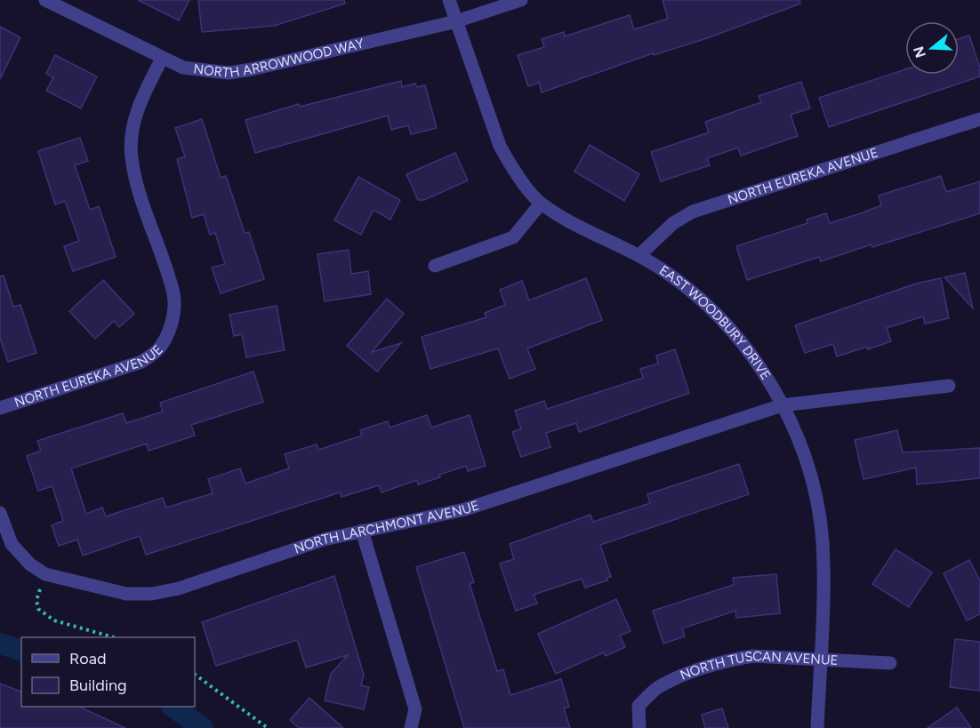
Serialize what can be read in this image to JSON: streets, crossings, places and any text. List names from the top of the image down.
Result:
{
  "streets": {
    "street": [
      "NORTH ARROWWOOD WAY",
      "NORTH EUREKA AVENUE",
      "EAST WOODBURY DRIVE",
      "NORTH LARCHMONT AVENUE",
      "NORTH TUSCAN AVENUE"
    ]
  },
  "crossings": [
    ["NORTH ARROWWOOD WAY", "NORTH EUREKA AVENUE"],
    ["NORTH ARROWWOOD WAY", "EAST WOODBURY DRIVE"],
    ["NORTH EUREKA AVENUE", "EAST WOODBURY DRIVE"],
    ["EAST WOODBURY DRIVE", "NORTH LARCHMONT AVENUE"],
    ["EAST WOODBURY DRIVE", "NORTH TUSCAN AVENUE"]
  ],
  "legend": ["Road", "Building"],
  "north": "left"
}
